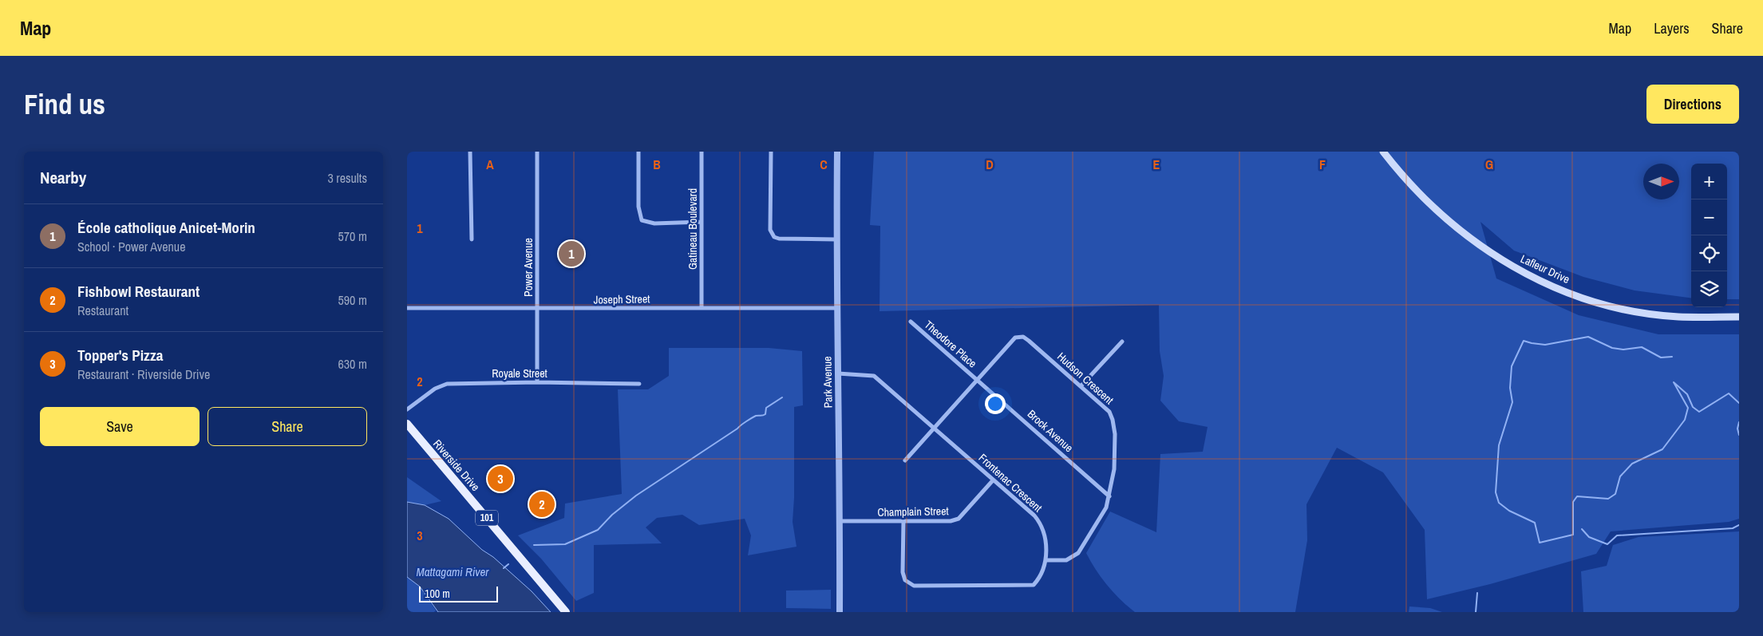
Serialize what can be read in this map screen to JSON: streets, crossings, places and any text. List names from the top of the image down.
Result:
{
  "streets": {
    "main road": ["Lafleur Drive", "Riverside Drive", "101"],
    "street": [
      "Gatineau Boulevard",
      "Power Avenue",
      "Joseph Street",
      "Theodore Place",
      "Royale Street",
      "Hudson Crescent",
      "Park Avenue",
      "Brock Avenue",
      "Frontenac Crescent",
      "Champlain Street"
    ]
  },
  "crossings": [
    ["Gatineau Boulevard", "Joseph Street"],
    ["Power Avenue", "Joseph Street"],
    ["Power Avenue", "Royale Street"],
    ["Joseph Street", "Park Avenue"],
    ["Theodore Place", "Hudson Crescent"],
    ["Theodore Place", "Brock Avenue"],
    ["Hudson Crescent", "Brock Avenue"],
    ["Hudson Crescent", "Frontenac Crescent"],
    ["Park Avenue", "Frontenac Crescent"],
    ["Park Avenue", "Champlain Street"],
    ["Frontenac Crescent", "Champlain Street"]
  ],
  "water": ["Mattagami River"],
  "scale_bar": "100 m",
  "north": "right",
  "page": {
    "header": "Map",
    "nav": ["Map", "Layers", "Share"],
    "buttons": [
      "Directions",
      ["Save", "Share"]
    ],
    "title": "Find us",
    "heading": ["Nearby", "3 results"],
    "map_buttons": ["+", "−"],
    "list": [
      {
        "mark": "1",
        "name": "École catholique Anicet-Morin",
        "note": "School · Power Avenue",
        "value": "570 m"
      },
      {
        "mark": "2",
        "name": "Fishbowl Restaurant",
        "note": "Restaurant",
        "value": "590 m"
      },
      {
        "mark": "3",
        "name": "Topper's Pizza",
        "note": "Restaurant · Riverside Drive",
        "value": "630 m"
      }
    ],
    "pins": ["1", "3", "2"],
    "scale": "100 m"
  },
  "grid": {
    "columns": [
      "A",
      "B",
      "C",
      "D",
      "E",
      "F",
      "G"
    ],
    "rows": ["1", "2", "3"]
  }
}
